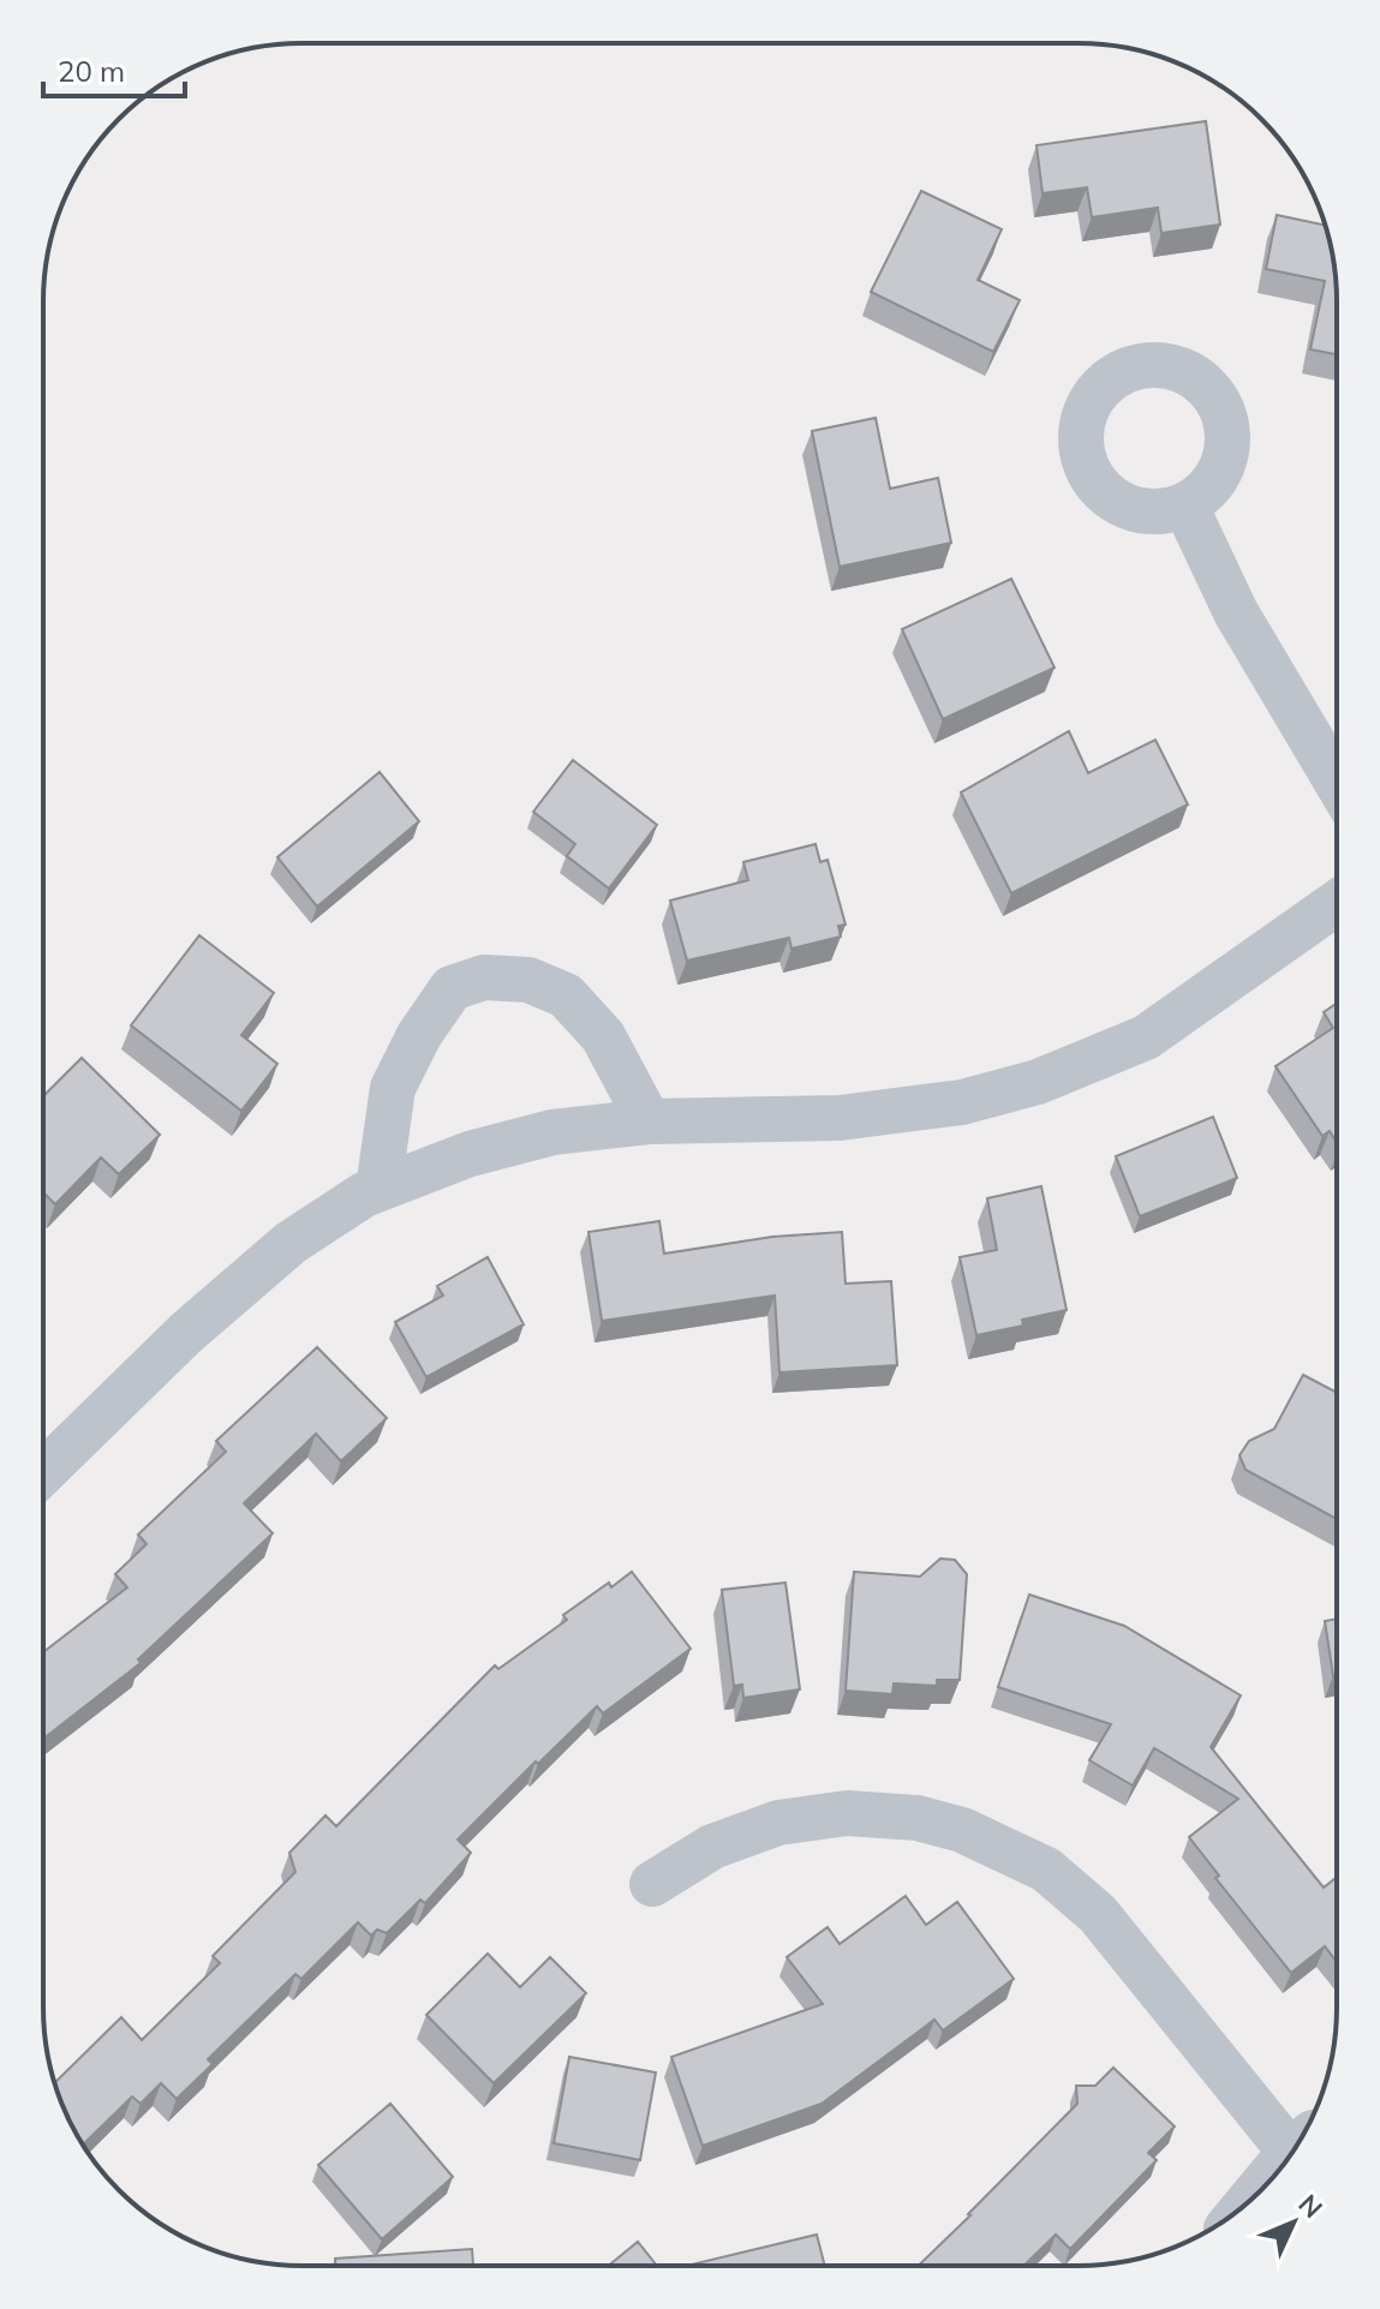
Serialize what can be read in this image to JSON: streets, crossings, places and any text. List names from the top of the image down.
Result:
{
  "scale_bar": "20 m",
  "north": "top right"
}
